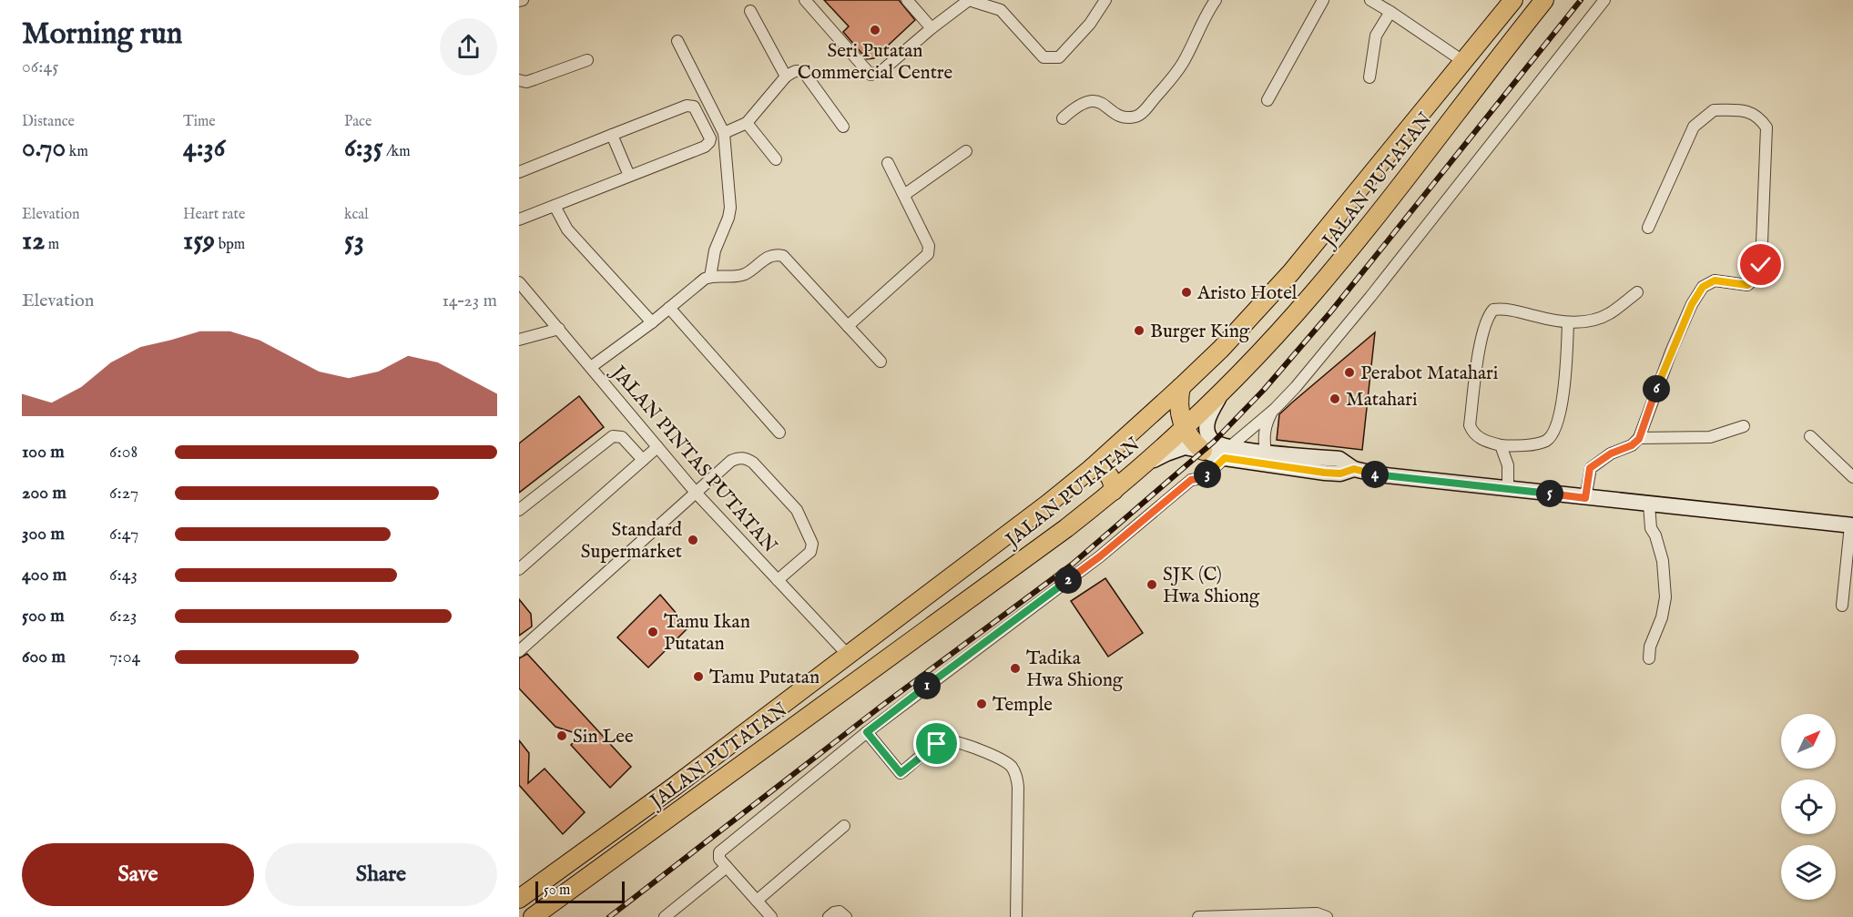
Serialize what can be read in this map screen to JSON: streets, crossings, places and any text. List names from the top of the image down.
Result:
{
  "streets": {
    "highway": ["JALAN PUTATAN"],
    "street": ["JALAN PINTAS PUTATAN"]
  },
  "crossings": [
    ["JALAN PUTATAN", "JALAN PINTAS PUTATAN"]
  ],
  "places": [
    "Seri Putatan Commercial Centre",
    "Aristo Hotel",
    "Burger King",
    "Perabot Matahari",
    "Matahari",
    "Standard Supermarket",
    "SJK (C) Hwa Shiong",
    "Tamu Ikan Putatan",
    "Tadika Hwa Shiong",
    "Tamu Putatan",
    "Temple",
    "Sin Lee"
  ],
  "scale_bar": "50 m",
  "north": "top right",
  "page": {
    "heading": ["Morning run", "06:45"],
    "stats": [
      ["Distance", "0.70 km"],
      ["Time", "4:36"],
      ["Pace", "6:35 /km"],
      ["Elevation", "12 m"],
      ["Heart rate", "159 bpm"],
      ["kcal", "53"]
    ],
    "chart": ["Elevation", "14–23 m"],
    "pins": [
      "6",
      "3",
      "4",
      "5",
      "2",
      "1"
    ],
    "list": [
      {
        "name": "100 m",
        "note": "6:08"
      },
      {
        "name": "200 m",
        "note": "6:27"
      },
      {
        "name": "300 m",
        "note": "6:47"
      },
      {
        "name": "400 m",
        "note": "6:43"
      },
      {
        "name": "500 m",
        "note": "6:23"
      },
      {
        "name": "600 m",
        "note": "7:04"
      }
    ],
    "buttons": ["Save", "Share"],
    "scale": "50 m"
  }
}
